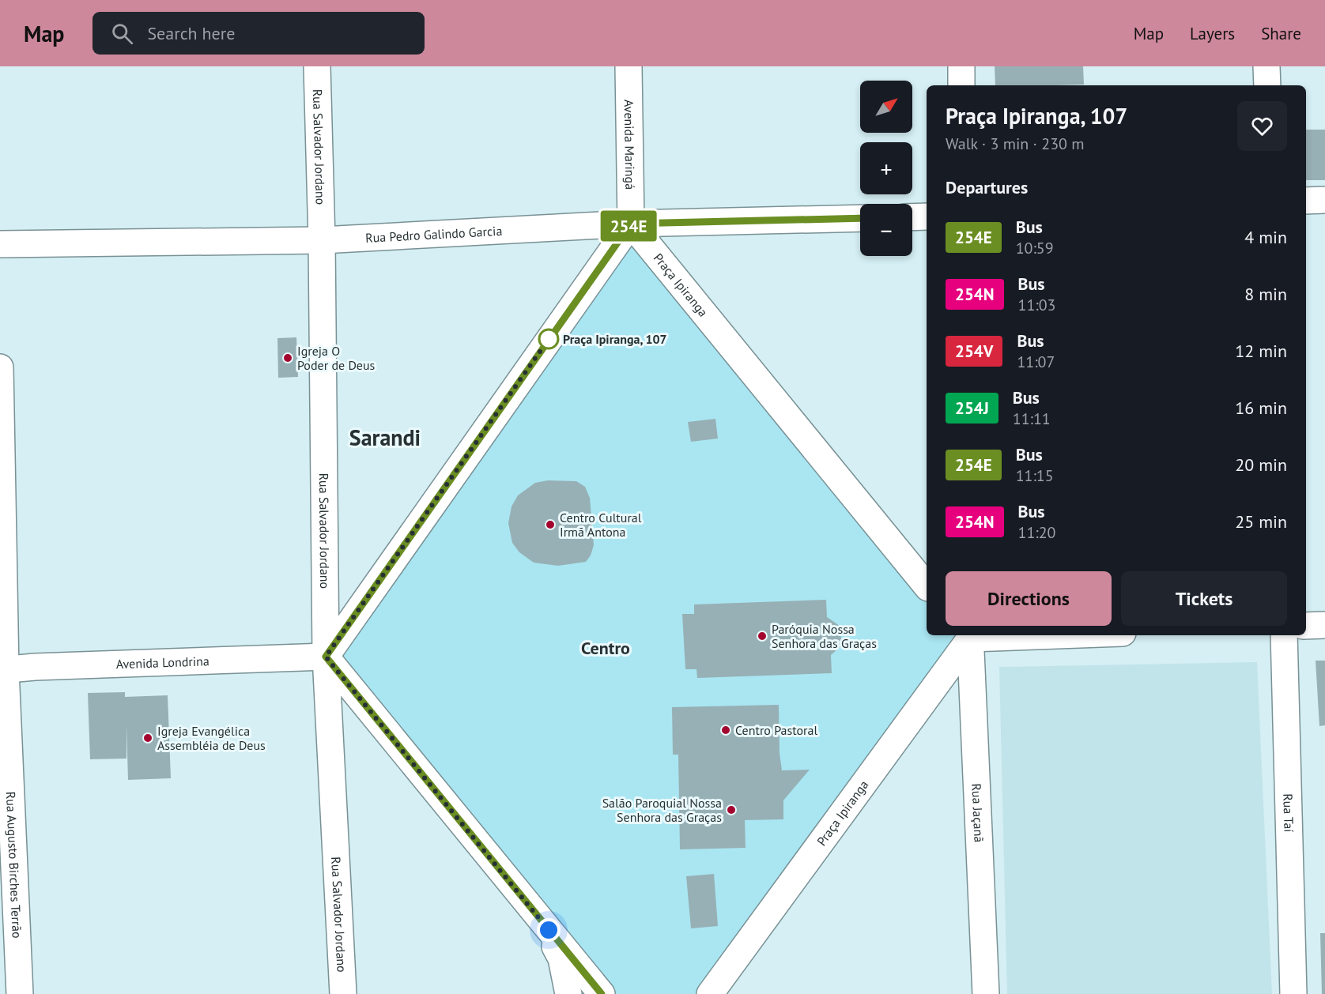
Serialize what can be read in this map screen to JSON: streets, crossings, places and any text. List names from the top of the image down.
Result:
{
  "streets": {
    "street": [
      "Avenida Maringá",
      "Rua Salvador Jordano",
      "Rua Pedro Galindo Garcia",
      "Praça Ipiranga",
      "Avenida Londrina",
      "Rua Taí",
      "Rua Jaçanã",
      "Rua Augusto Birches Terrão"
    ]
  },
  "crossings": [
    ["Avenida Maringá", "Rua Pedro Galindo Garcia"],
    ["Avenida Maringá", "Praça Ipiranga"],
    ["Rua Salvador Jordano", "Rua Pedro Galindo Garcia"],
    ["Rua Salvador Jordano", "Avenida Londrina"],
    ["Rua Pedro Galindo Garcia", "Praça Ipiranga"],
    ["Avenida Londrina", "Rua Augusto Birches Terrão"]
  ],
  "districts": ["Sarandi", "Centro"],
  "places": [
    "Praça Ipiranga, 107",
    "Igreja O Poder de Deus",
    "Centro Cultural Irmã Antona",
    "Paróquia Nossa Senhora das Graças",
    "Centro Pastoral",
    "Igreja Evangélica Assembléia de Deus",
    "Salão Paroquial Nossa Senhora das Graças"
  ],
  "lines": ["bus line 254E"],
  "north": "top right",
  "page": {
    "header": "Map",
    "search": "Search here",
    "nav": ["Map", "Layers", "Share"],
    "on_map": "254E",
    "map_buttons": ["+", "−"],
    "heading": [
      ["Praça Ipiranga, 107", "Walk · 3 min · 230 m"],
      "Departures"
    ],
    "list": [
      {
        "mark": "254E",
        "name": "Bus",
        "note": "10:59",
        "value": "4 min"
      },
      {
        "mark": "254N",
        "name": "Bus",
        "note": "11:03",
        "value": "8 min"
      },
      {
        "mark": "254V",
        "name": "Bus",
        "note": "11:07",
        "value": "12 min"
      },
      {
        "mark": "254J",
        "name": "Bus",
        "note": "11:11",
        "value": "16 min"
      },
      {
        "mark": "254E",
        "name": "Bus",
        "note": "11:15",
        "value": "20 min"
      },
      {
        "mark": "254N",
        "name": "Bus",
        "note": "11:20",
        "value": "25 min"
      }
    ],
    "buttons": ["Directions", "Tickets"]
  }
}
